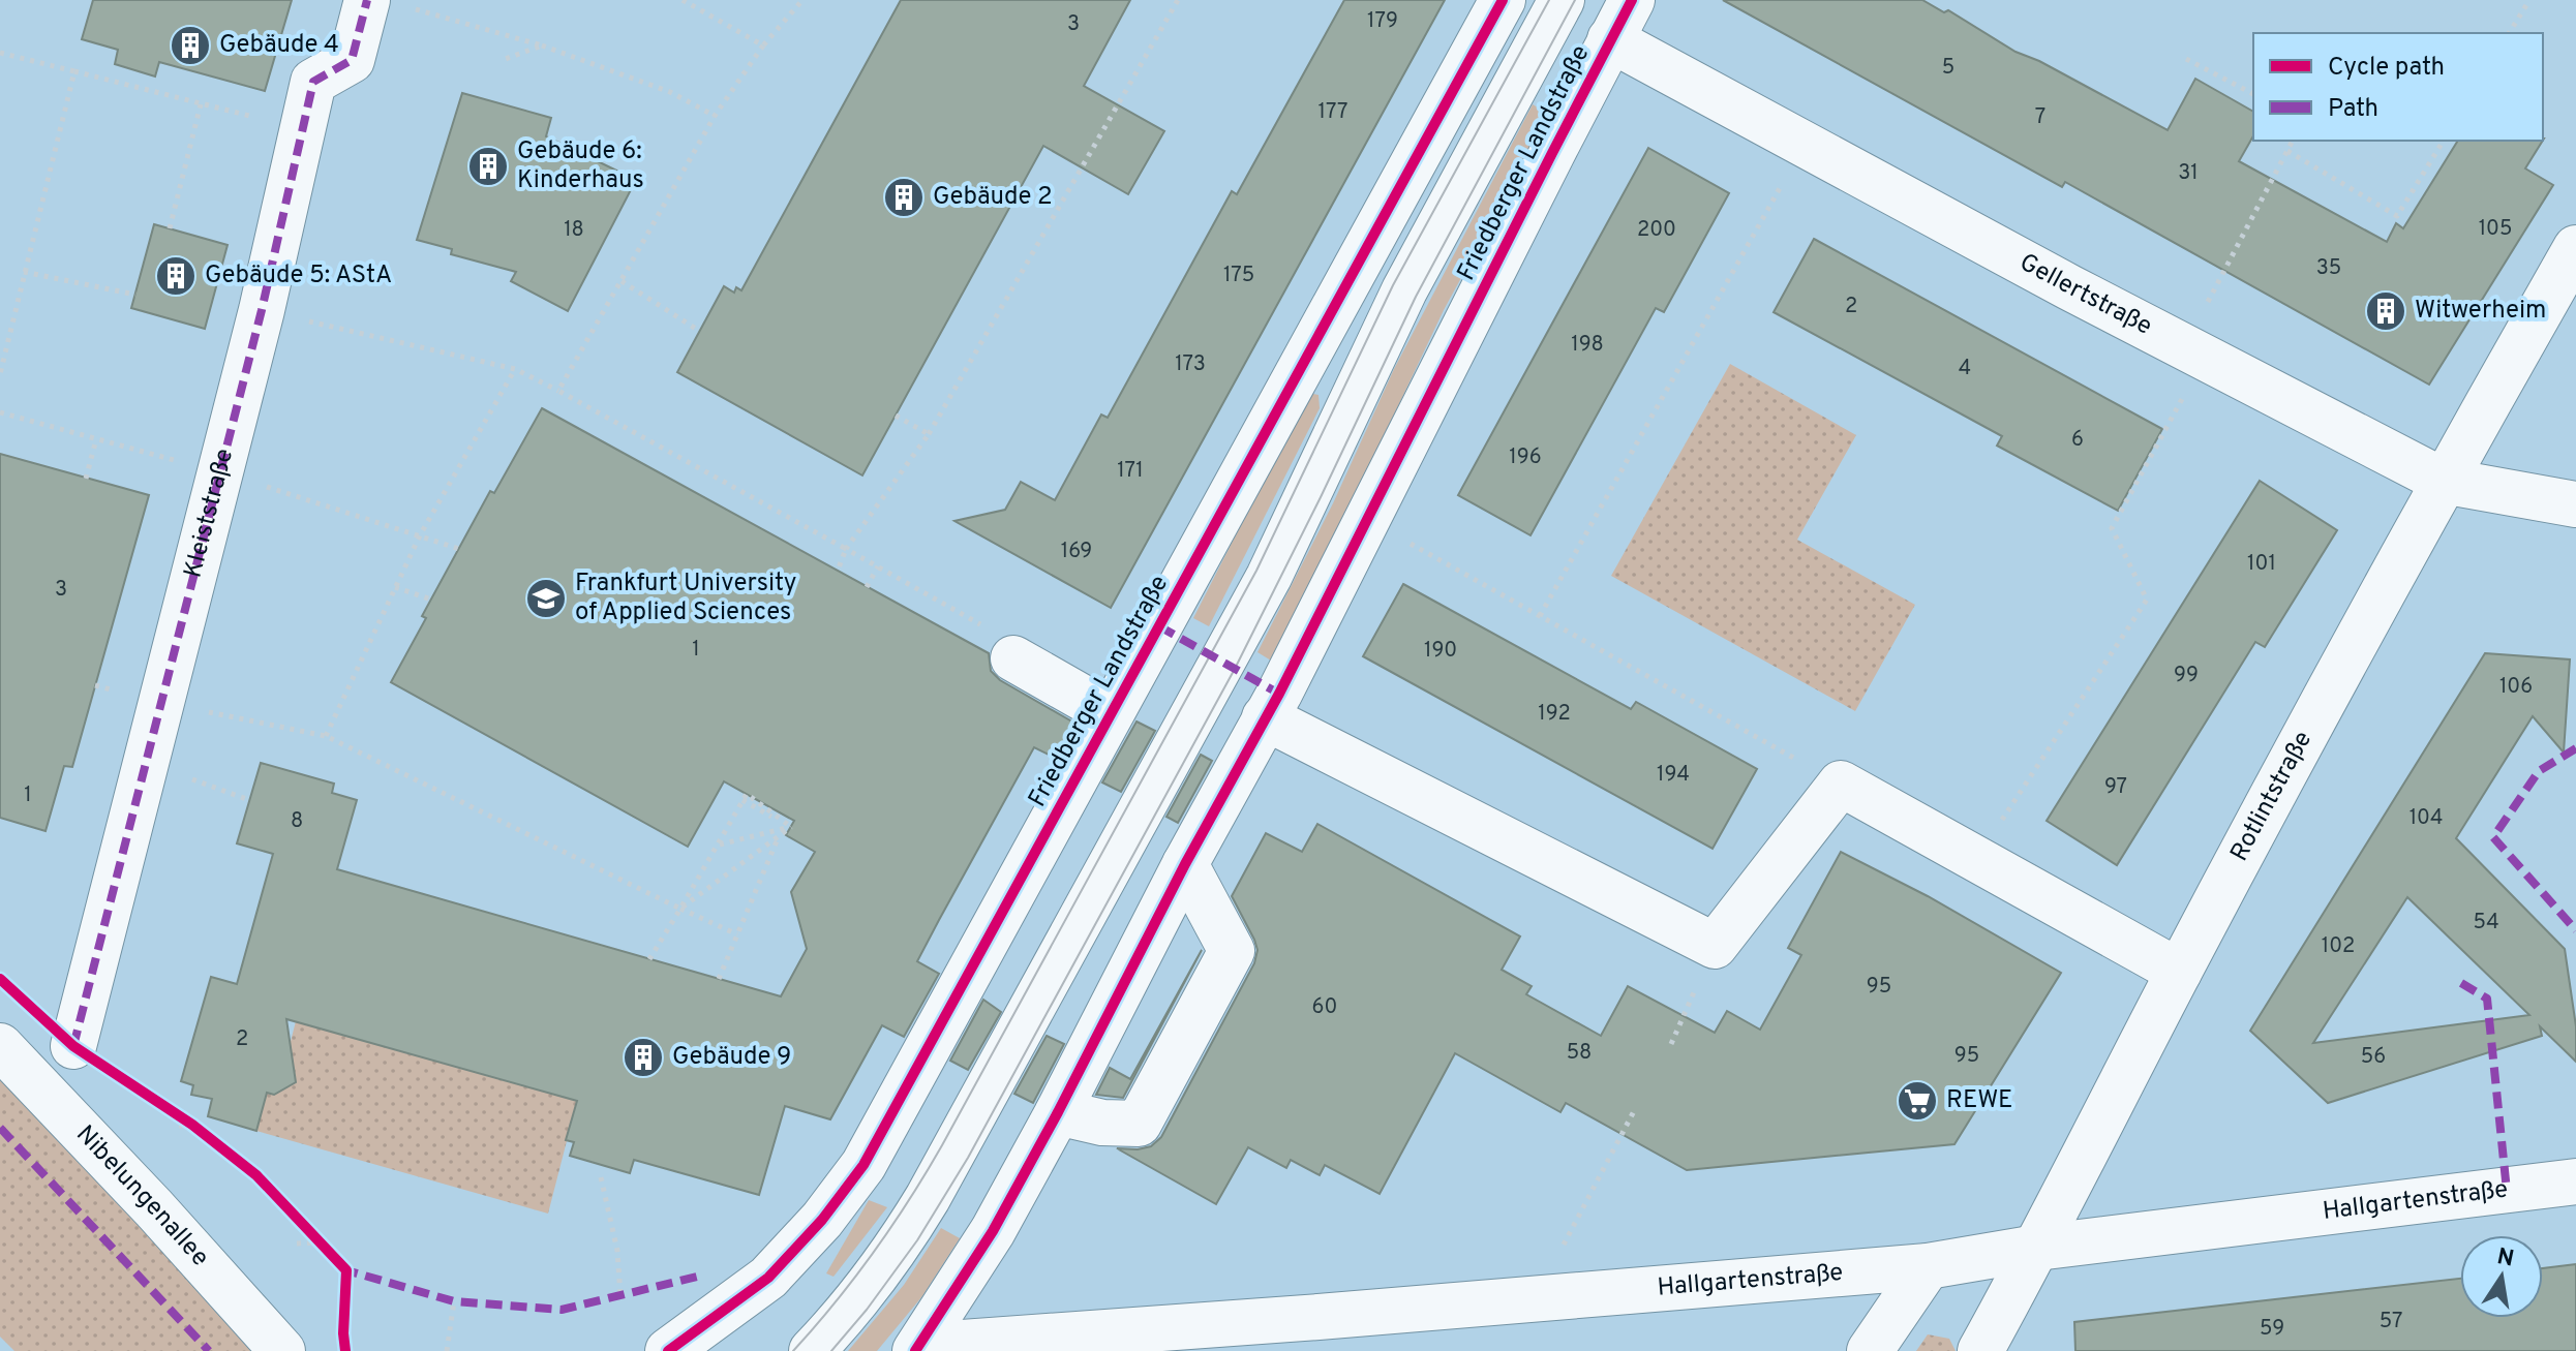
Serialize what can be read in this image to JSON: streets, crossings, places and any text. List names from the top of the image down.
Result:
{
  "streets": {
    "street": [
      "Friedberger Landstraße",
      "Gellertstraße",
      "Kleiststraße",
      "Rotlintstraße",
      "Nibelungenallee",
      "Hallgartenstraße"
    ]
  },
  "crossings": [
    ["Friedberger Landstraße", "Gellertstraße"],
    ["Friedberger Landstraße", "Hallgartenstraße"],
    ["Gellertstraße", "Rotlintstraße"],
    ["Rotlintstraße", "Hallgartenstraße"]
  ],
  "places": {
    "building": [
      "Gebäude 4",
      "Gebäude 6: Kinderhaus",
      "Gebäude 2",
      "Gebäude 5: AStA",
      "Witwerheim",
      "Gebäude 9"
    ],
    "school or university": ["Frankfurt University of Applied Sciences"],
    "supermarket": ["REWE"]
  },
  "house_numbers": [
    "179",
    "3",
    "5",
    "177",
    "7",
    "31",
    "105",
    "18",
    "200",
    "35",
    "175",
    "2",
    "198",
    "173",
    "4",
    "6",
    "196",
    "171",
    "169",
    "101",
    "3",
    "1",
    "190",
    "99",
    "106",
    "192",
    "194",
    "97",
    "1",
    "104",
    "8",
    "54",
    "102",
    "95",
    "60",
    "2",
    "58",
    "95",
    "56",
    "57",
    "59"
  ],
  "legend": ["Cycle path", "Path"],
  "north": "top"
}
